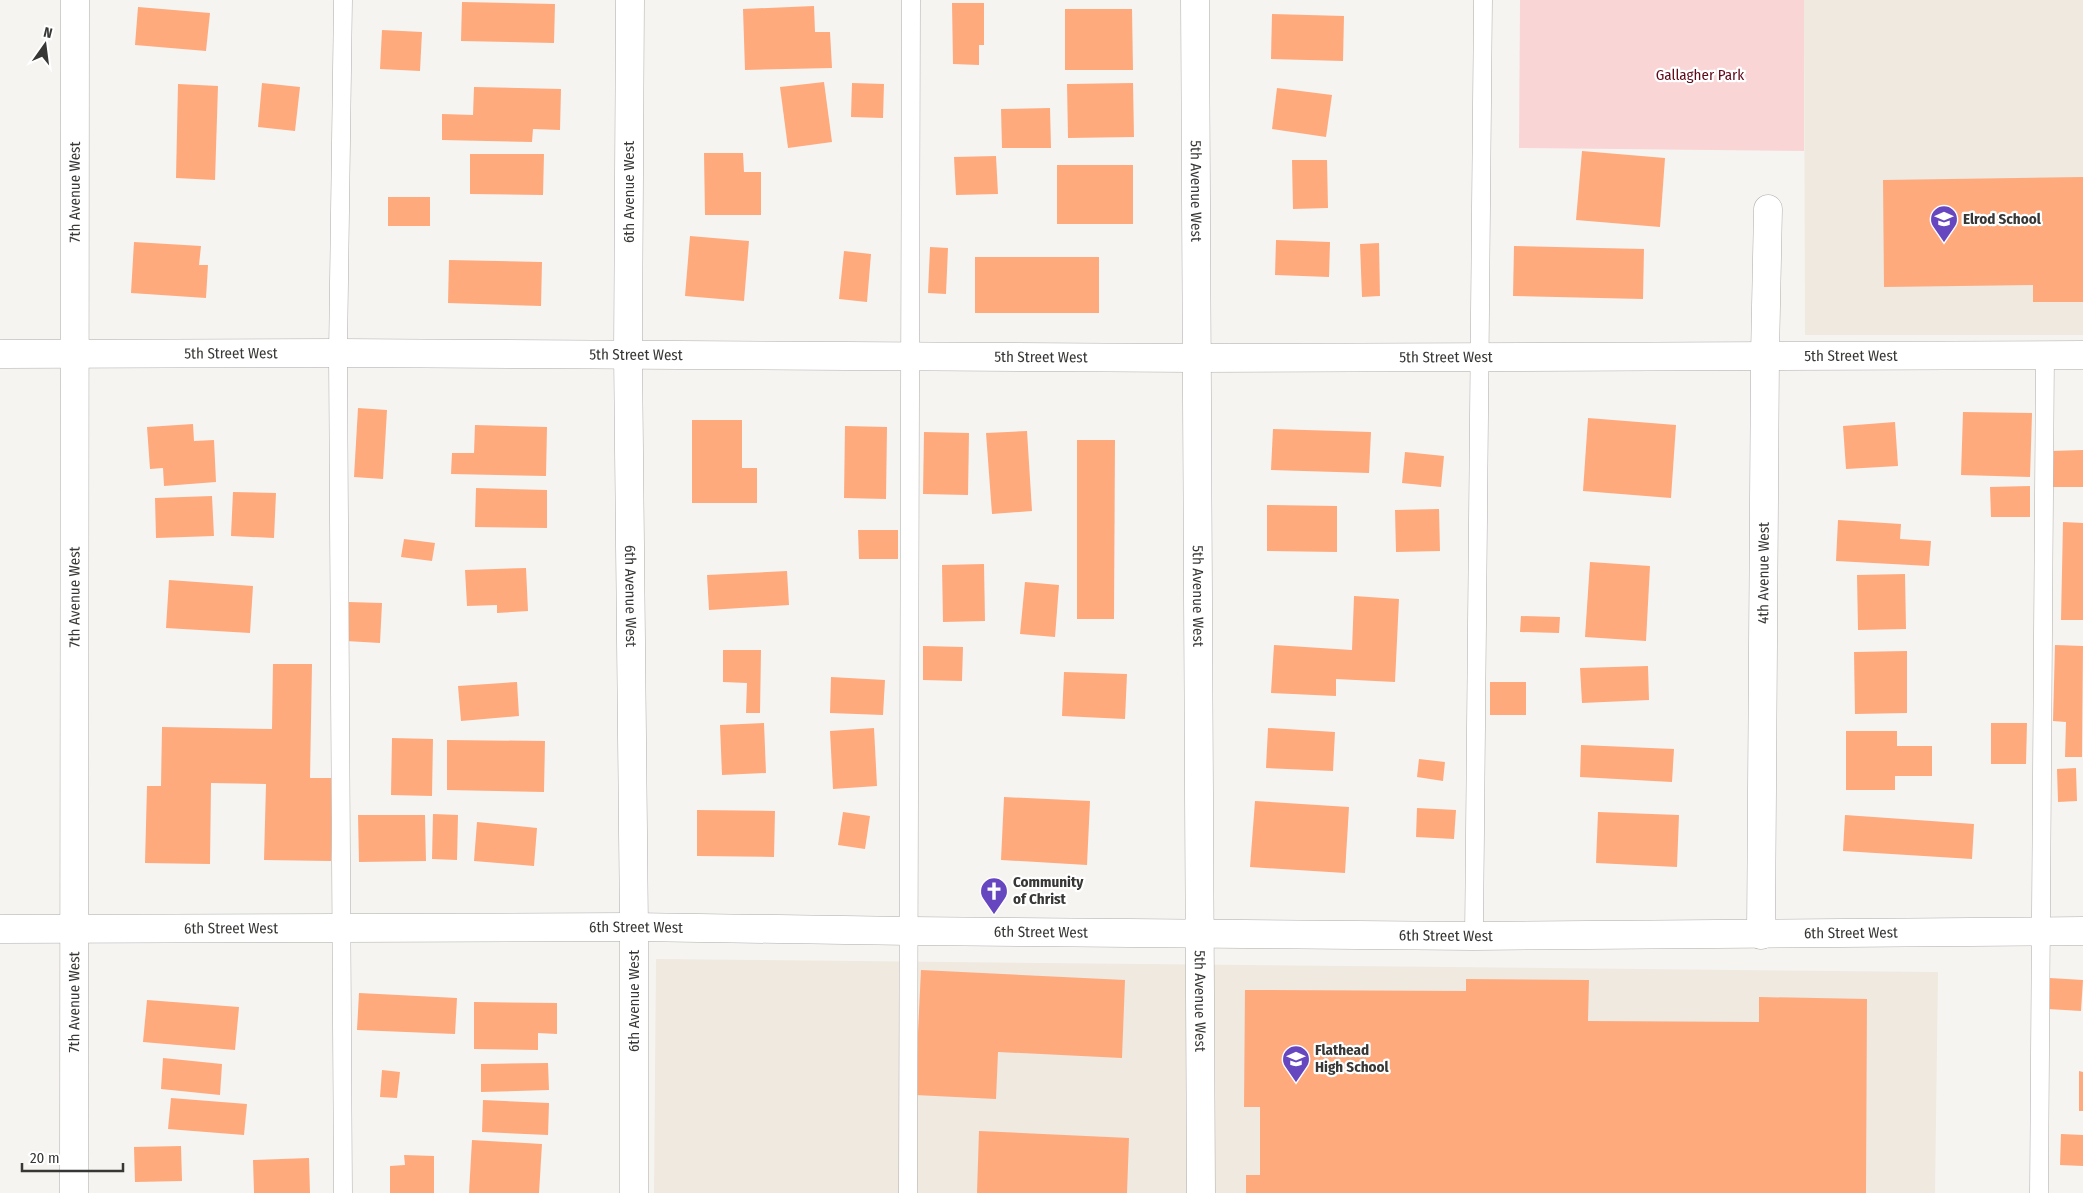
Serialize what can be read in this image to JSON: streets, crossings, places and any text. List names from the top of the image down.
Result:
{
  "streets": {
    "street": [
      "7th Avenue West",
      "6th Avenue West",
      "5th Avenue West",
      "5th Street West",
      "4th Avenue West",
      "6th Street West"
    ]
  },
  "crossings": [
    ["7th Avenue West", "5th Street West"],
    ["7th Avenue West", "6th Street West"],
    ["6th Avenue West", "5th Street West"],
    ["6th Avenue West", "6th Street West"],
    ["5th Avenue West", "5th Street West"],
    ["5th Avenue West", "6th Street West"],
    ["5th Street West", "4th Avenue West"],
    ["4th Avenue West", "6th Street West"]
  ],
  "parks": ["Gallagher Park"],
  "places": {
    "school or university": ["Elrod School", "Flathead High School"],
    "church": ["Community of Christ"]
  },
  "scale_bar": "20 m",
  "north": "top"
}
